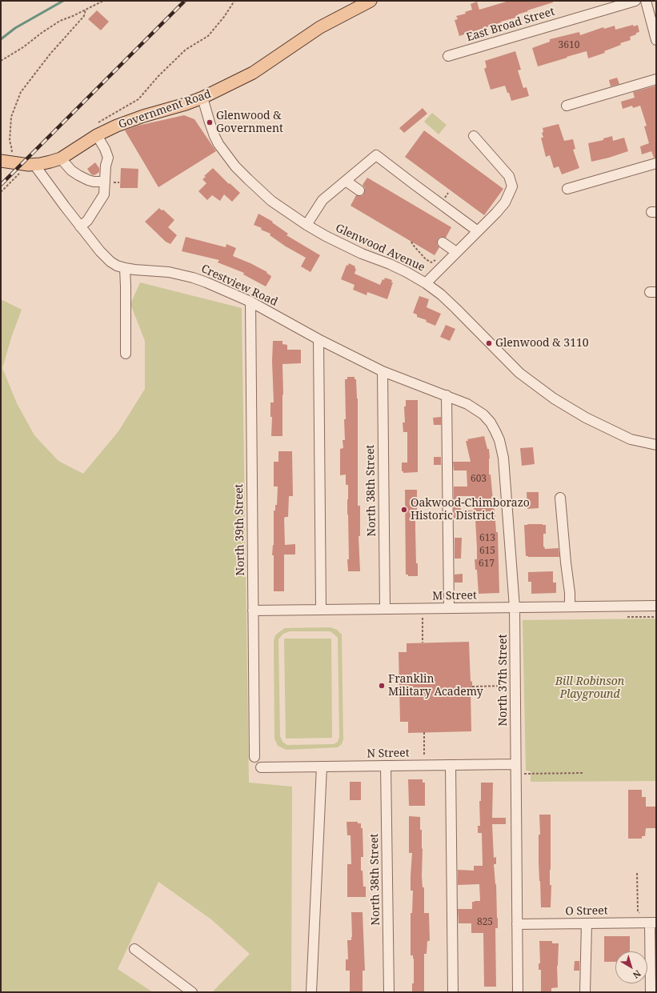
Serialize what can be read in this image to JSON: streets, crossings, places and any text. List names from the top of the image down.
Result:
{
  "streets": {
    "main road": ["Government Road"],
    "street": [
      "East Broad Street",
      "Glenwood Avenue",
      "Crestview Road",
      "North 38th Street",
      "North 39th Street",
      "M Street",
      "North 37th Street",
      "N Street",
      "O Street"
    ]
  },
  "crossings": [
    ["Government Road", "Glenwood Avenue"],
    ["Government Road", "Crestview Road"],
    ["Crestview Road", "North 38th Street"],
    ["Crestview Road", "North 39th Street"],
    ["Crestview Road", "North 37th Street"],
    ["North 38th Street", "M Street"],
    ["North 38th Street", "N Street"],
    ["North 39th Street", "M Street"],
    ["M Street", "North 37th Street"],
    ["North 37th Street", "N Street"],
    ["North 37th Street", "O Street"]
  ],
  "parks": ["Bill Robinson Playground"],
  "places": [
    "Glenwood & Government",
    "Glenwood & 3110",
    "Oakwood-Chimborazo Historic District",
    "Franklin Military Academy"
  ],
  "house_numbers": [
    "3610",
    "603",
    "613",
    "615",
    "617",
    "825"
  ],
  "north": "bottom right"
}
